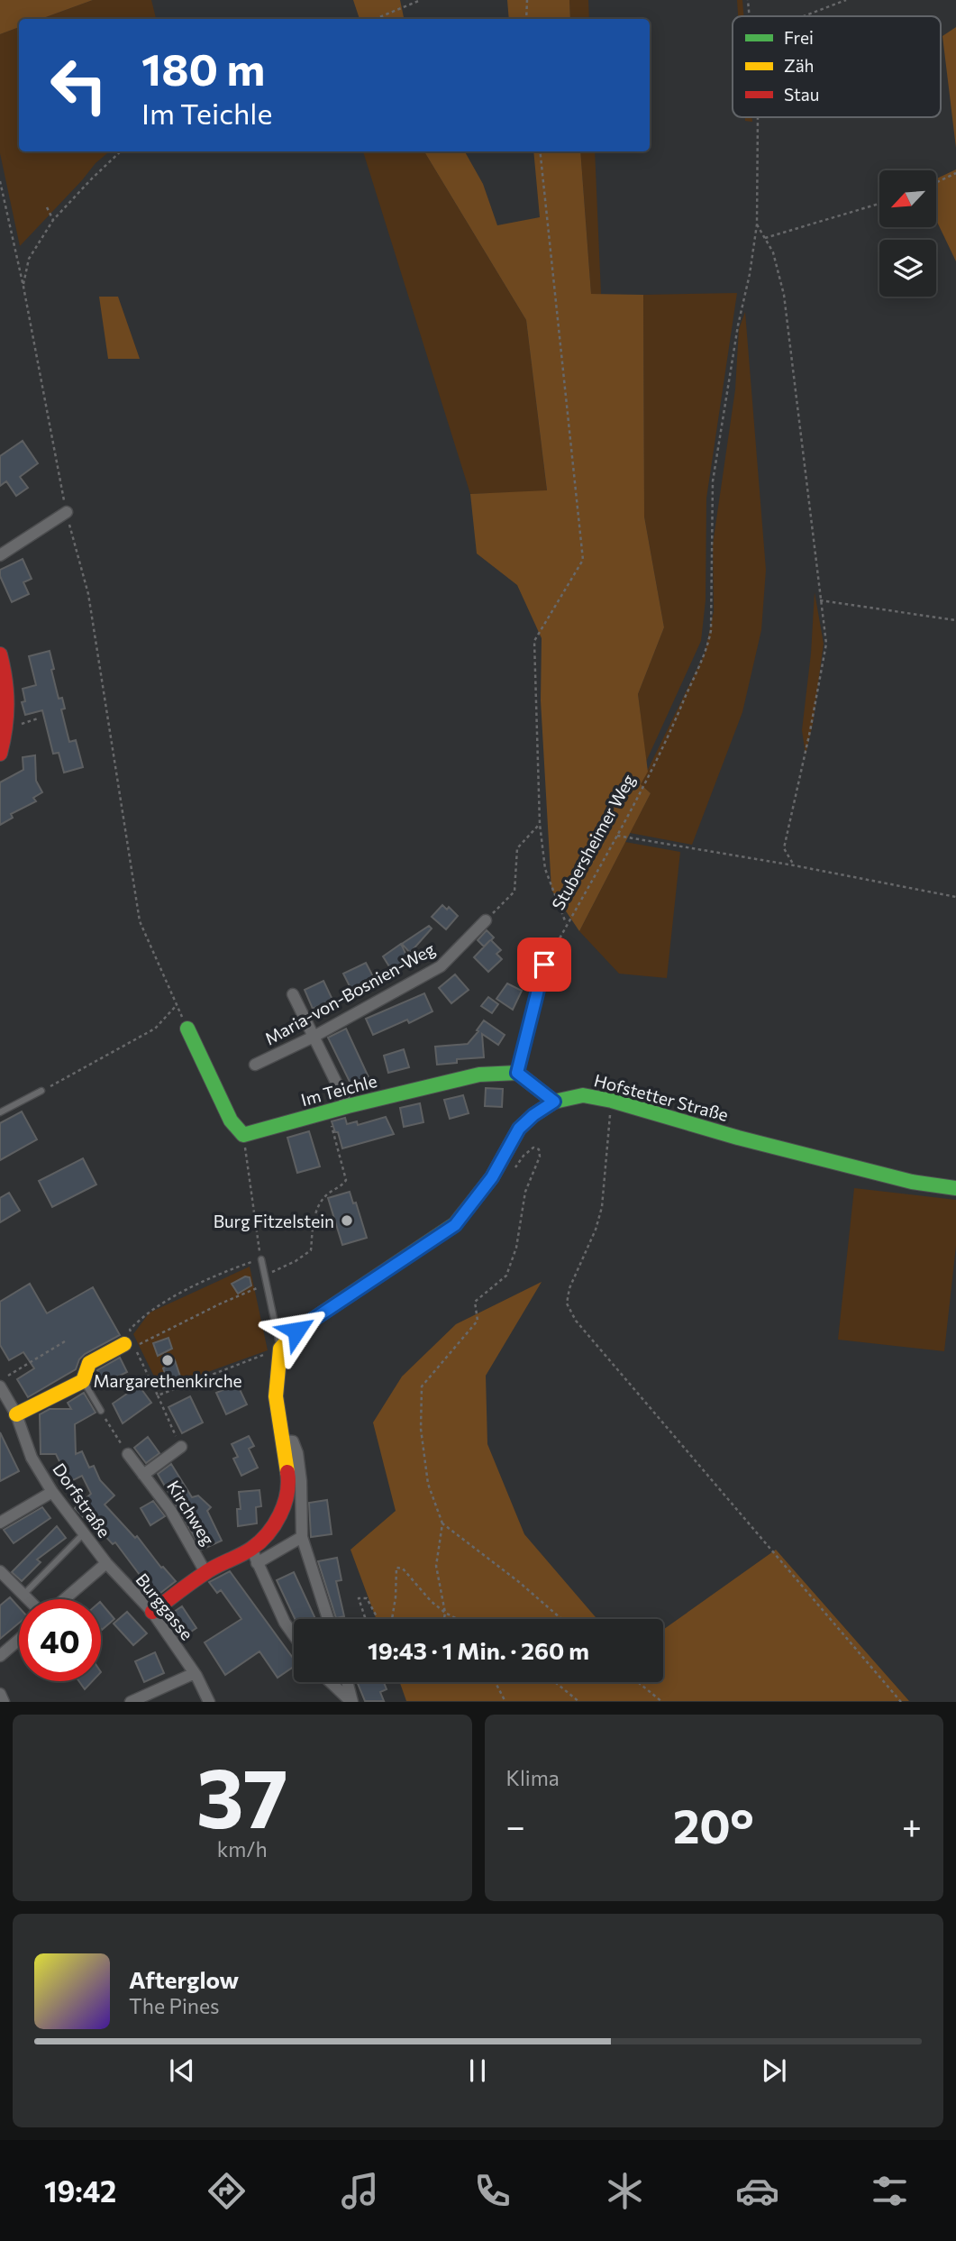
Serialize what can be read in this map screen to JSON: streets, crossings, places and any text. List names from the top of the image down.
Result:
{
  "streets": {
    "street": [
      "Maria-von-Bosnien-Weg",
      "Im Teichle",
      "Hofstetter Straße",
      "Dorfstraße",
      "Kirchweg",
      "Burggasse"
    ],
    "path": ["Stubersheimer Weg"]
  },
  "crossings": [
    ["Dorfstraße", "Burggasse"]
  ],
  "places": ["Burg Fitzelstein", "Margarethenkirche"],
  "legend": ["Frei", "Zäh", "Stau"],
  "north": "bottom left",
  "page": {
    "turn": ["180 m", "Im Teichle"],
    "limit": "40",
    "trip": "19:43 · 1 Min. · 260 m",
    "tile": [
      ["37", "km/h"],
      "Klima"
    ],
    "heat": ["−", "20°", "+"],
    "song": ["Afterglow", "The Pines"],
    "tabs": "19:42"
  }
}
